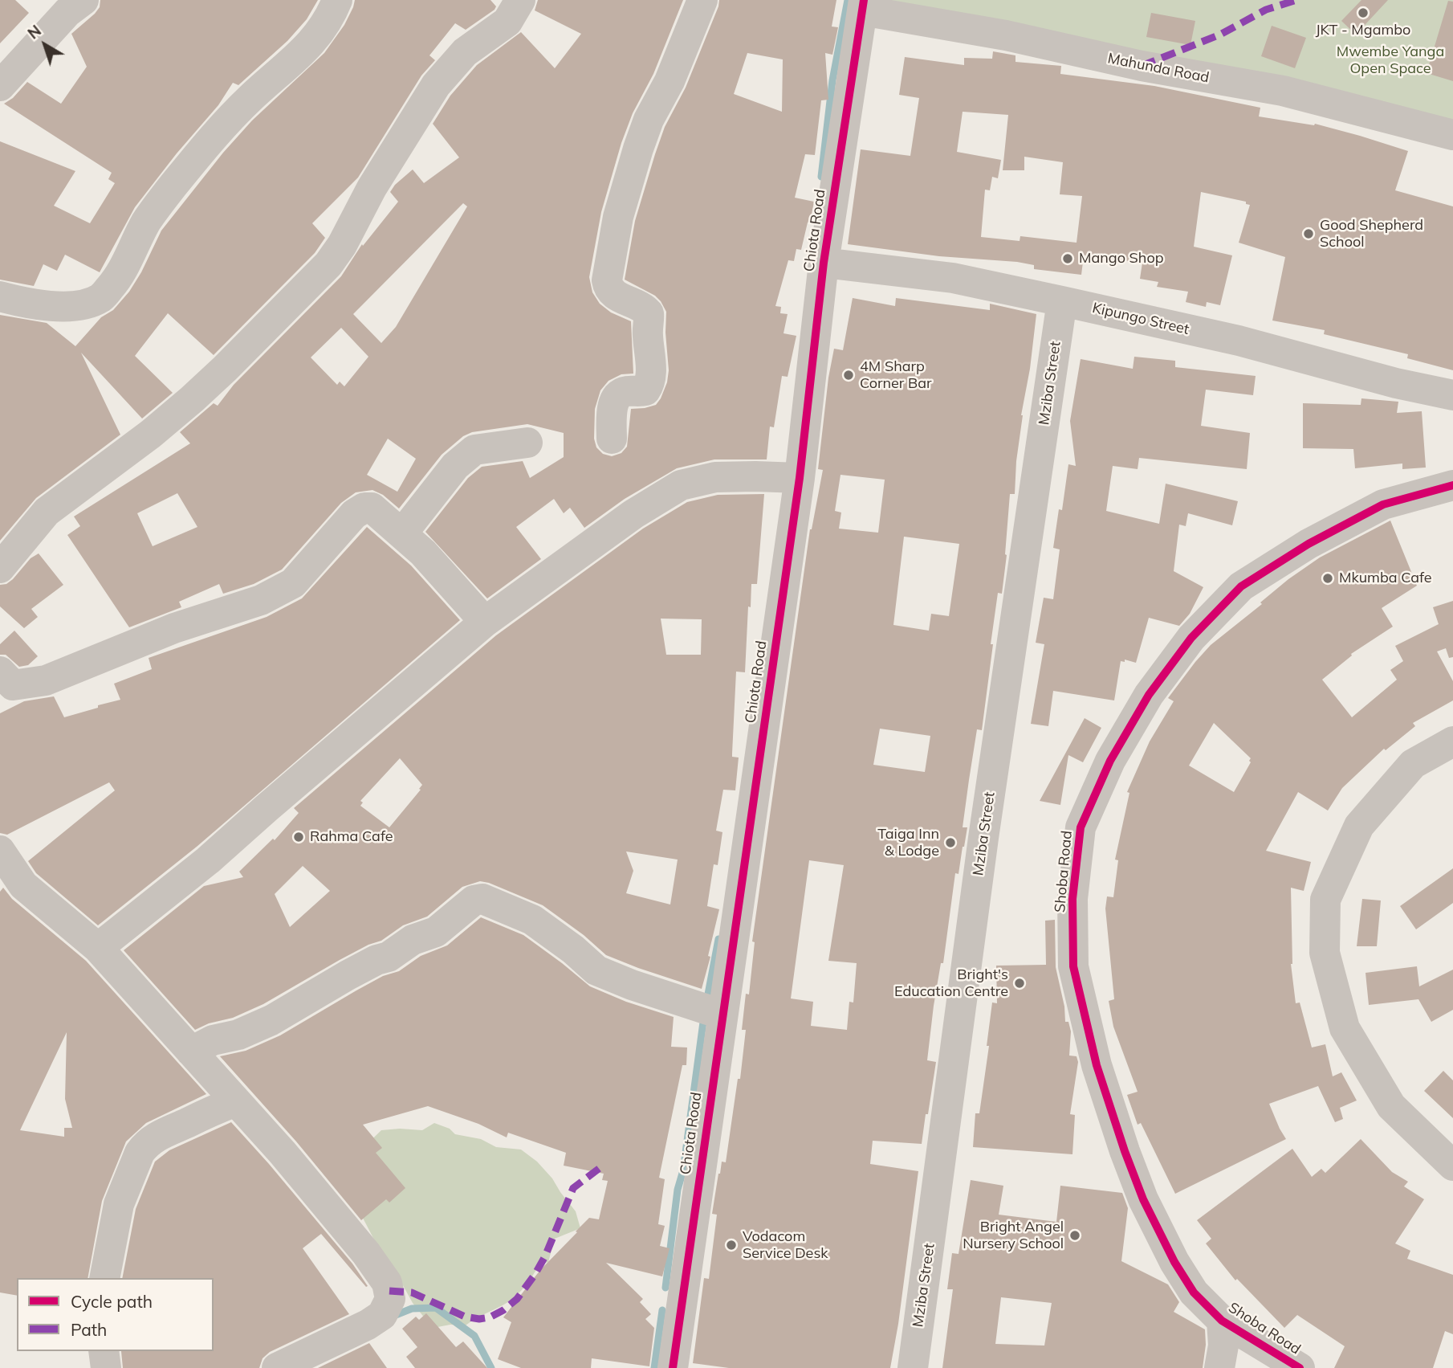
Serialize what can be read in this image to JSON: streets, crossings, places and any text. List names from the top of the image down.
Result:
{
  "streets": {
    "street": [
      "Mahunda Road",
      "Chiota Road",
      "Kipungo Street",
      "Mziba Street",
      "Shoba Road"
    ]
  },
  "crossings": [
    ["Mahunda Road", "Chiota Road"],
    ["Chiota Road", "Kipungo Street"],
    ["Kipungo Street", "Mziba Street"]
  ],
  "parks": ["Mwembe Yanga Open Space"],
  "places": [
    "JKT - Mgambo",
    "Good Shepherd School",
    "Mango Shop",
    "4M Sharp Corner Bar",
    "Mkumba Cafe",
    "Rahma Cafe",
    "Taiga Inn & Lodge",
    "Bright's Education Centre",
    "Bright Angel Nursery School",
    "Vodacom Service Desk"
  ],
  "legend": ["Cycle path", "Path"],
  "north": "top left"
}
